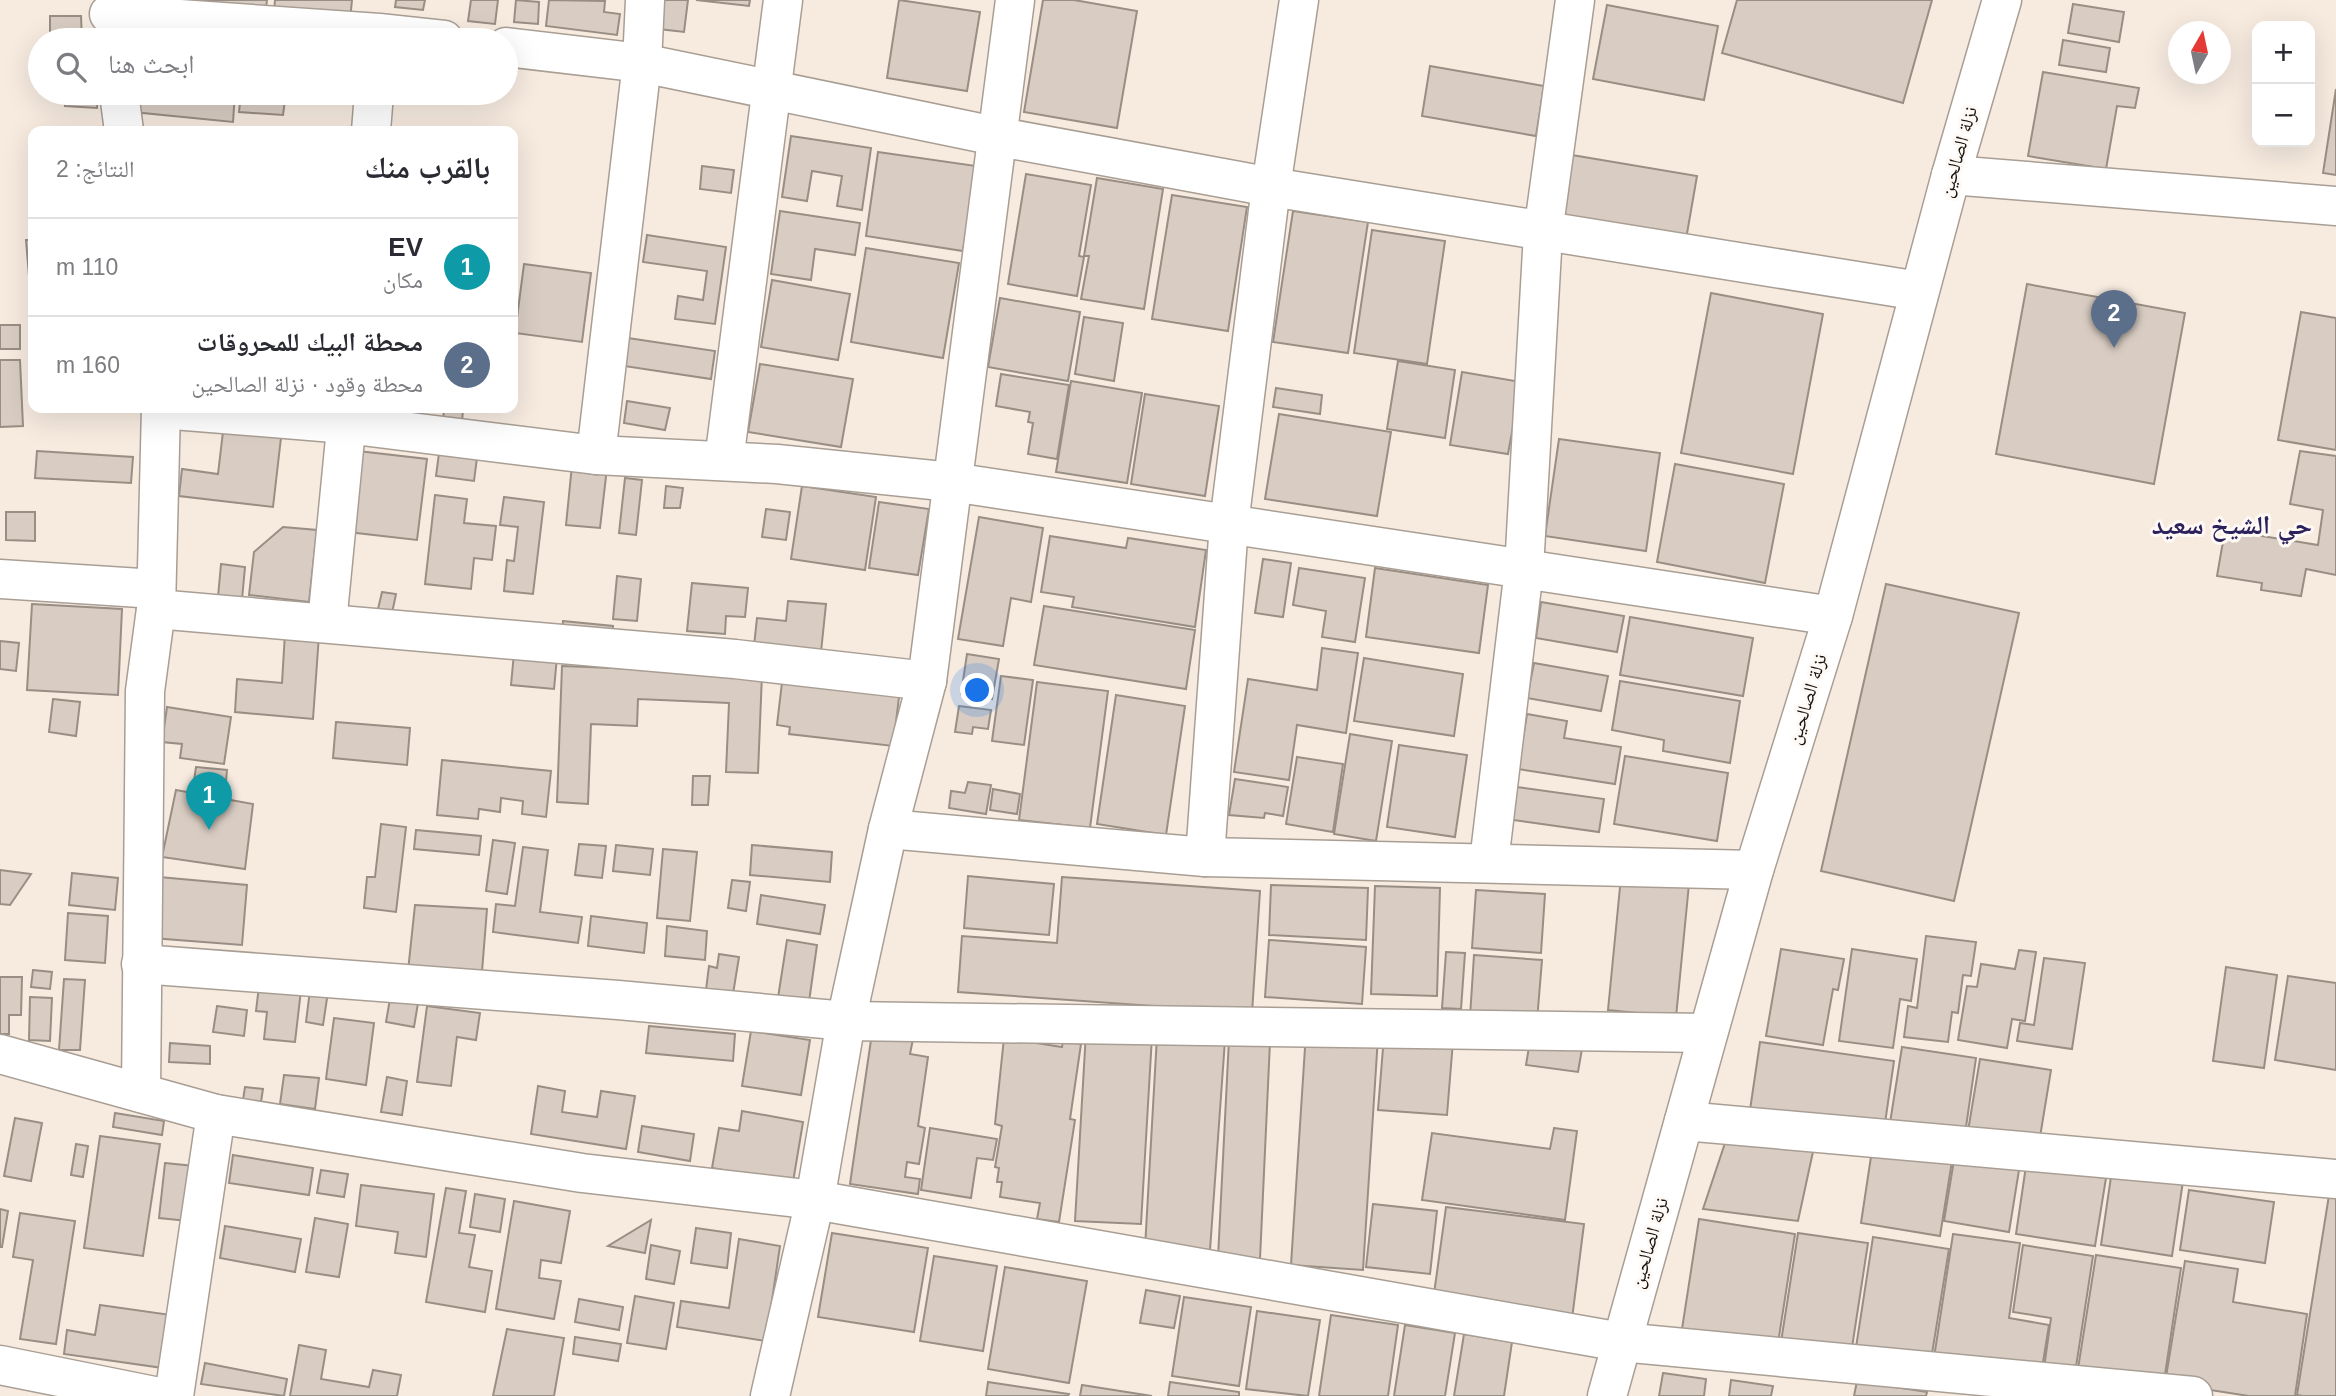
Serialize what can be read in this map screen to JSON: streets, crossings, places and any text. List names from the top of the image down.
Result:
{
  "streets": {
    "street": ["نزلة الصالحين"]
  },
  "districts": ["حي الشيخ سعيد"],
  "north": "top",
  "page": {
    "map_buttons": ["+", "−"],
    "search": "ابحث هنا",
    "heading": ["بالقرب منك", "النتائج: 2"],
    "list": [
      {
        "mark": "1",
        "name": "EV",
        "note": "مكان",
        "value": "110 m"
      },
      {
        "mark": "2",
        "name": "محطة البيك للمحروقات",
        "note": "محطة وقود · نزلة الصالحين",
        "value": "160 m"
      }
    ],
    "pins": ["2", "1"]
  }
}
